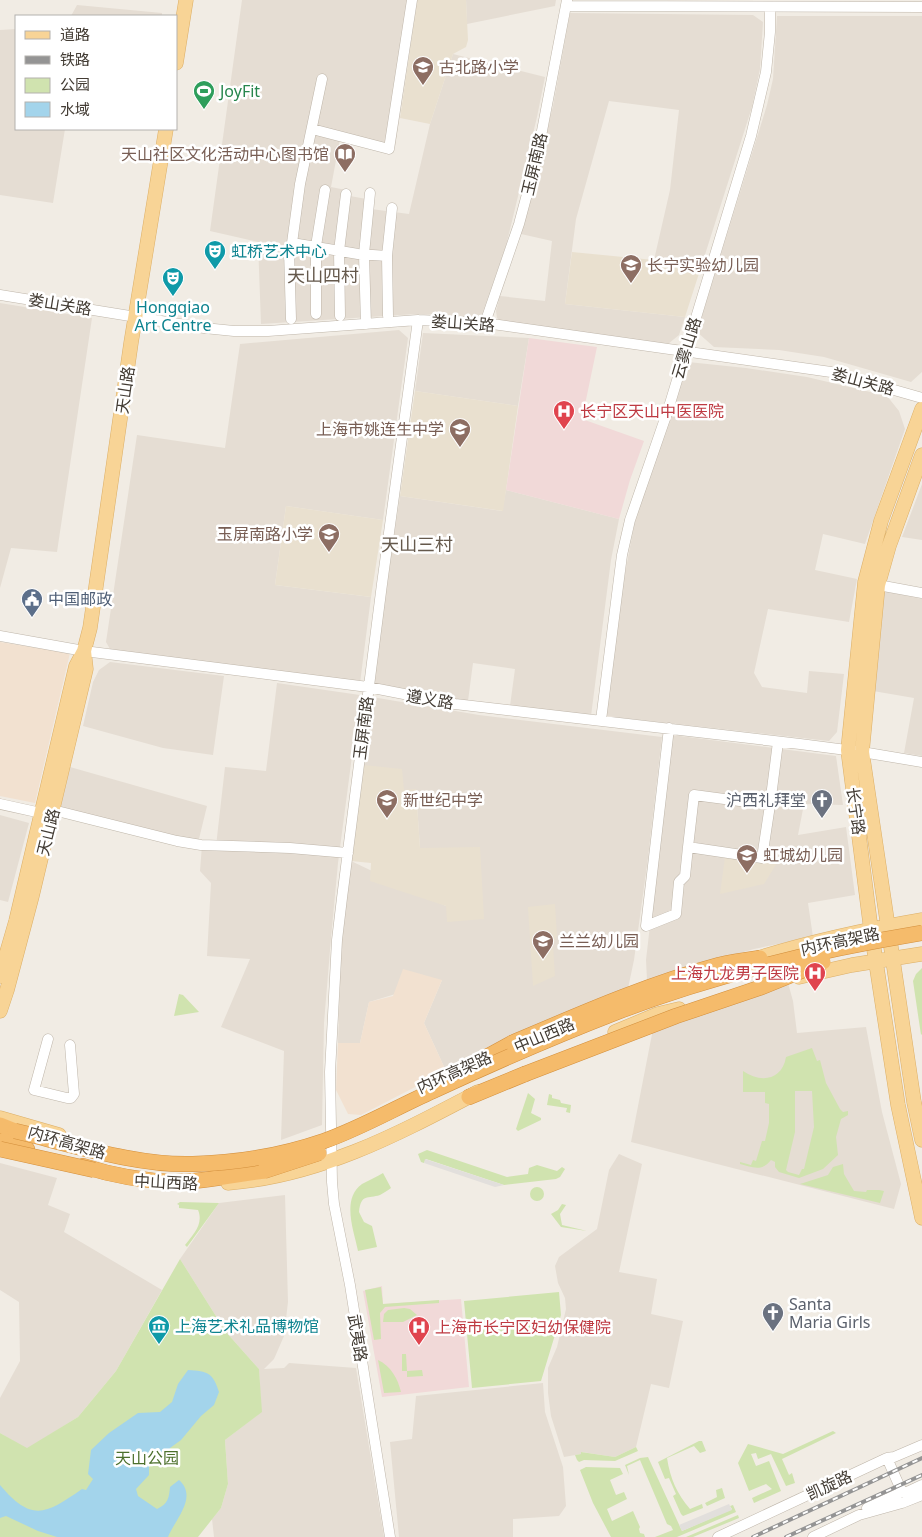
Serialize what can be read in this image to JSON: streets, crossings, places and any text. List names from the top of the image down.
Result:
{
  "streets": {
    "highway": ["内环高架路"],
    "main road": ["天山路", "长宁路", "中山西路"],
    "street": [
      "玉屏南路",
      "娄山关路",
      "云雾山路",
      "遵义路",
      "武夷路",
      "凯旋路"
    ]
  },
  "crossings": [
    ["玉屏南路", "娄山关路"],
    ["玉屏南路", "遵义路"],
    ["玉屏南路", "中山西路"],
    ["玉屏南路", "武夷路"],
    ["娄山关路", "云雾山路"],
    ["娄山关路", "天山路"],
    ["云雾山路", "遵义路"],
    ["天山路", "遵义路"],
    ["遵义路", "长宁路"],
    ["长宁路", "内环高架路"],
    ["长宁路", "中山西路"],
    ["内环高架路", "中山西路"],
    ["中山西路", "武夷路"]
  ],
  "districts": ["天山四村", "天山三村"],
  "parks": ["天山公园"],
  "places": {
    "school or university": [
      "古北路小学",
      "长宁实验幼儿园",
      "上海市姚连生中学",
      "玉屏南路小学",
      "新世纪中学",
      "虹城幼儿园",
      "兰兰幼儿园"
    ],
    "sports": ["JoyFit"],
    "library": ["天山社区文化活动中心图书馆"],
    "theatre": ["虹桥艺术中心", "Hongqiao Art Centre"],
    "hospital": ["长宁区天山中医医院", "上海九龙男子医院", "上海市长宁区妇幼保健院"],
    "public building": ["中国邮政"],
    "church": ["沪西礼拜堂", "Santa Maria Girls"],
    "museum": ["上海艺术礼品博物馆"]
  },
  "legend": [
    "道路",
    "铁路",
    "公园",
    "水域"
  ]
}
